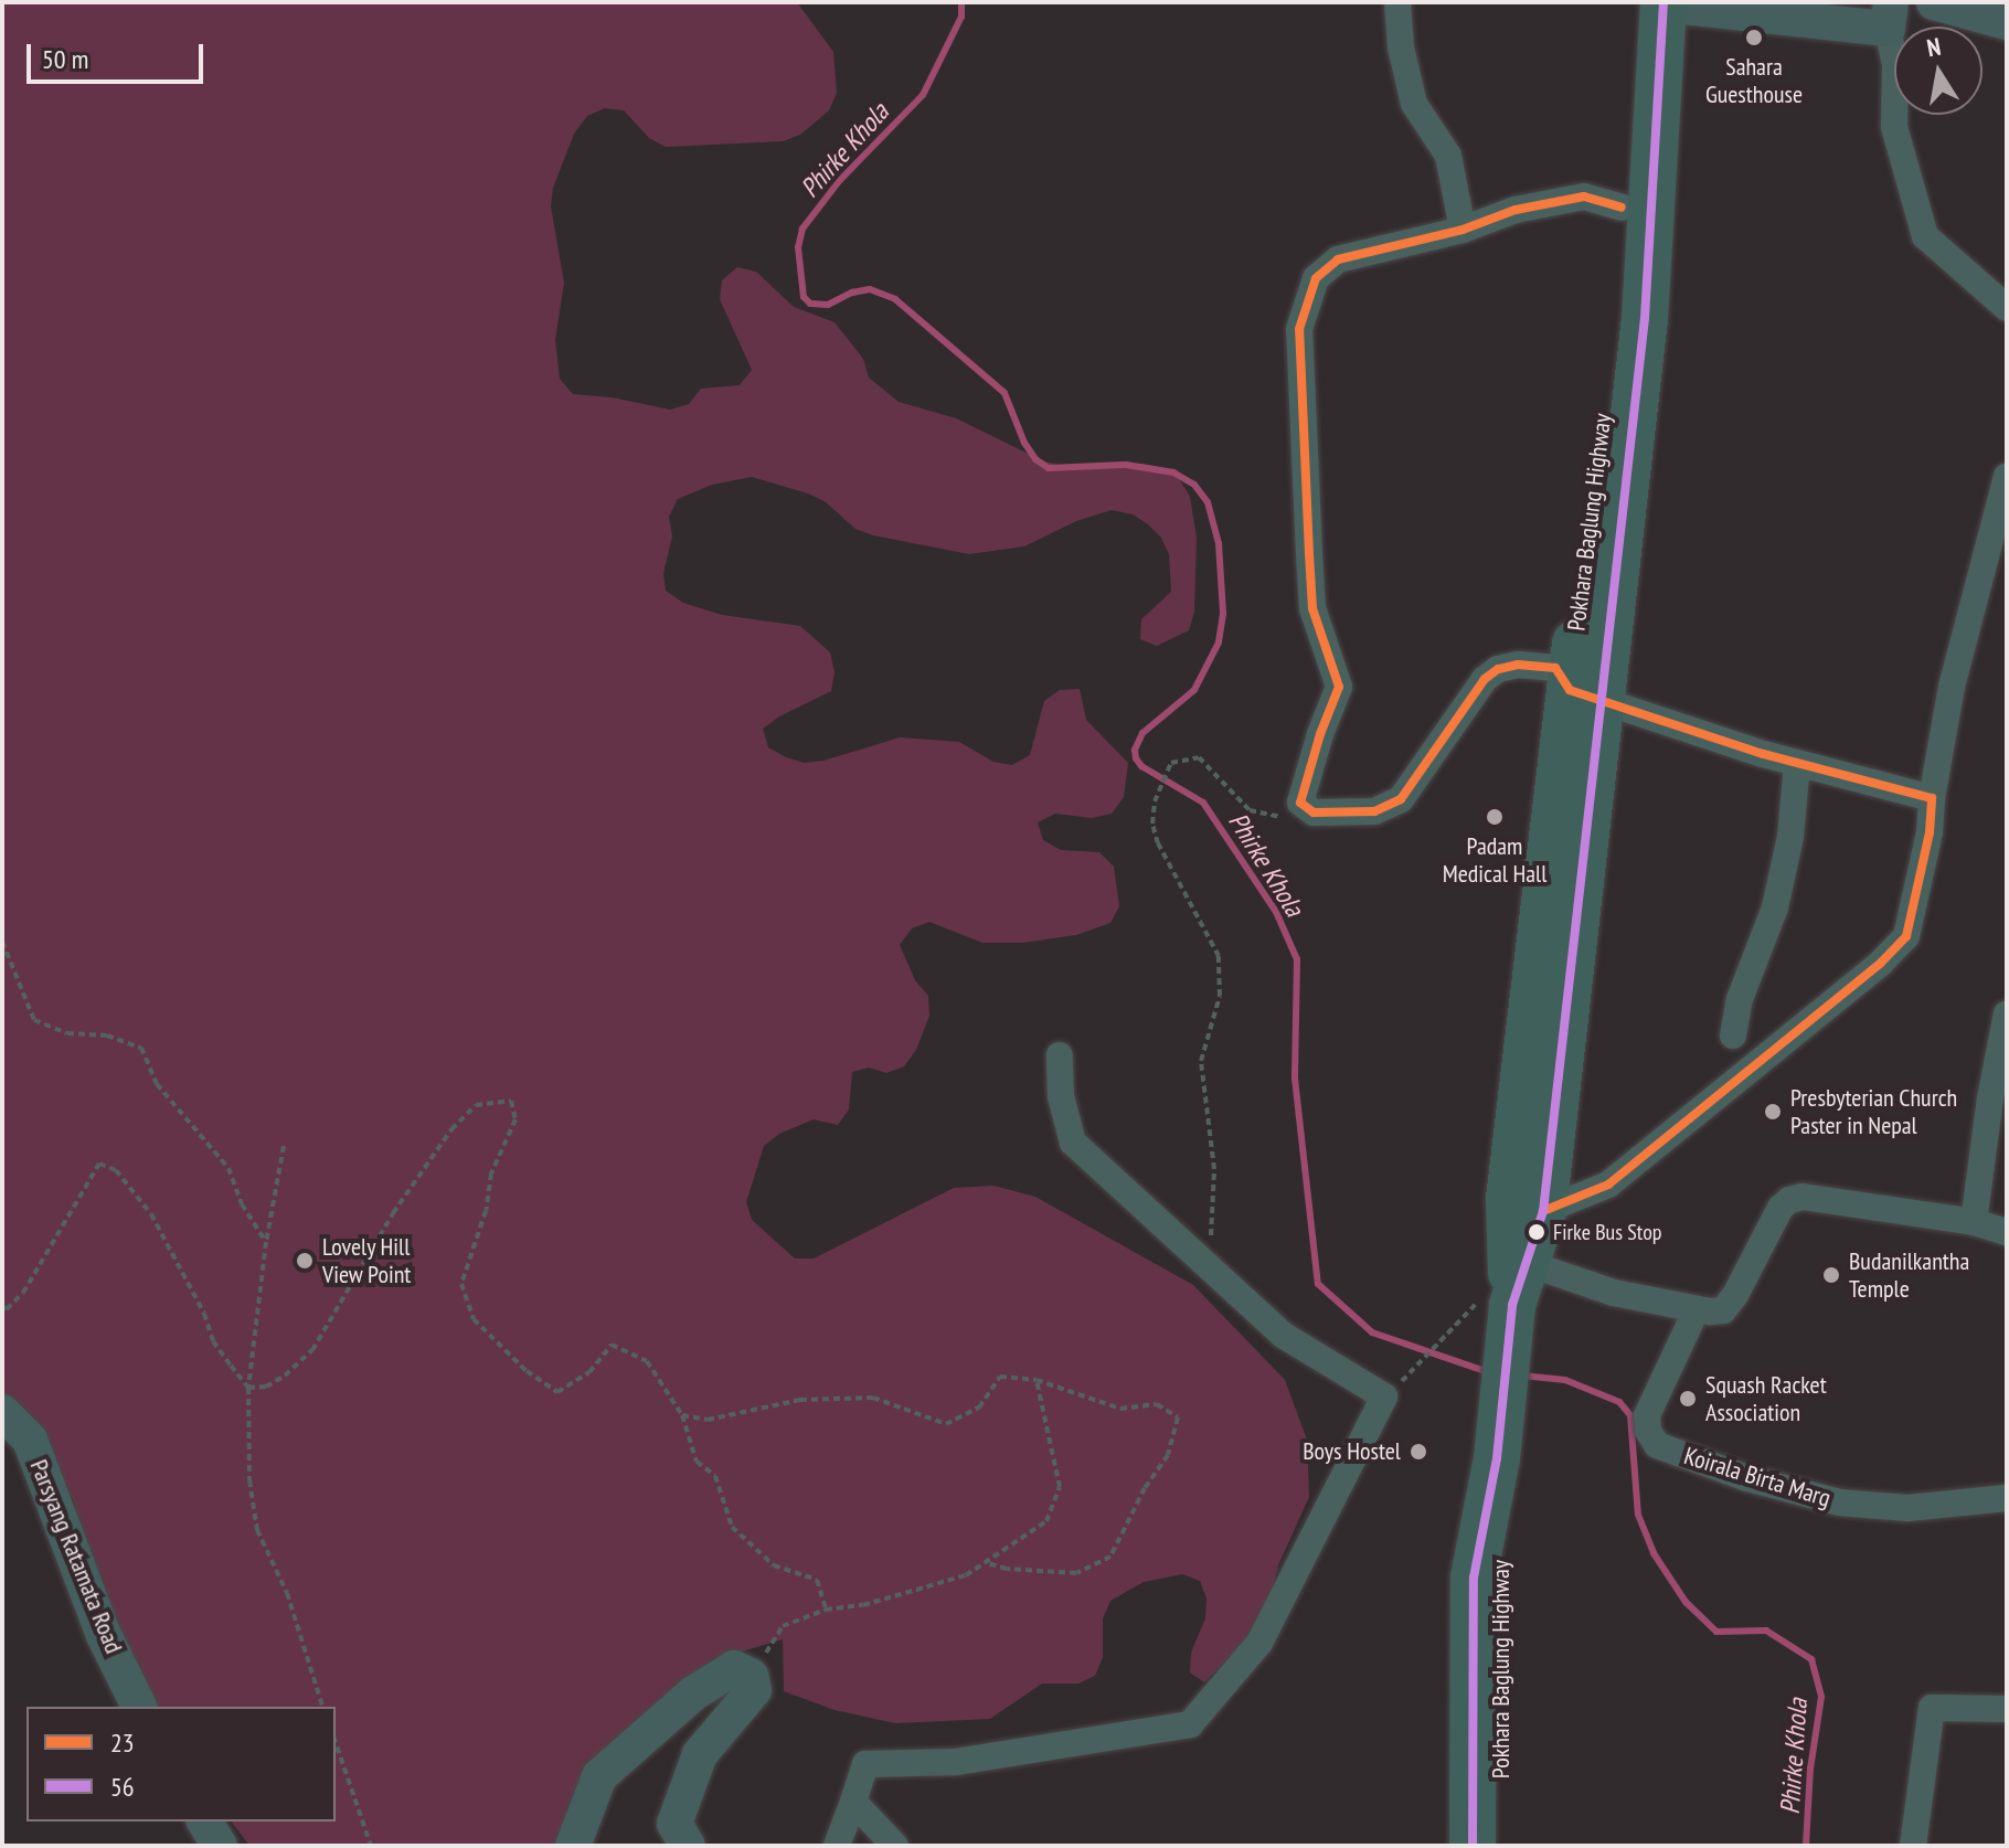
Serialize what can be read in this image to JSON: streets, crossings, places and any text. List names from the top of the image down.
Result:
{
  "streets": {
    "highway": ["Pokhara Baglung Highway"],
    "street": ["Koirala Birta Marg", "Parsyang Ratamata Road"]
  },
  "water": ["Phirke Khola"],
  "places": [
    "Sahara Guesthouse",
    "Padam Medical Hall",
    "Presbyterian Church Paster in Nepal",
    "Firke Bus Stop",
    "Lovely Hill View Point",
    "Budanilkantha Temple",
    "Squash Racket Association",
    "Boys Hostel"
  ],
  "lines": ["transit line 56", "transit line 23"],
  "legend": ["23", "56"],
  "scale_bar": "50 m",
  "north": "top"
}
